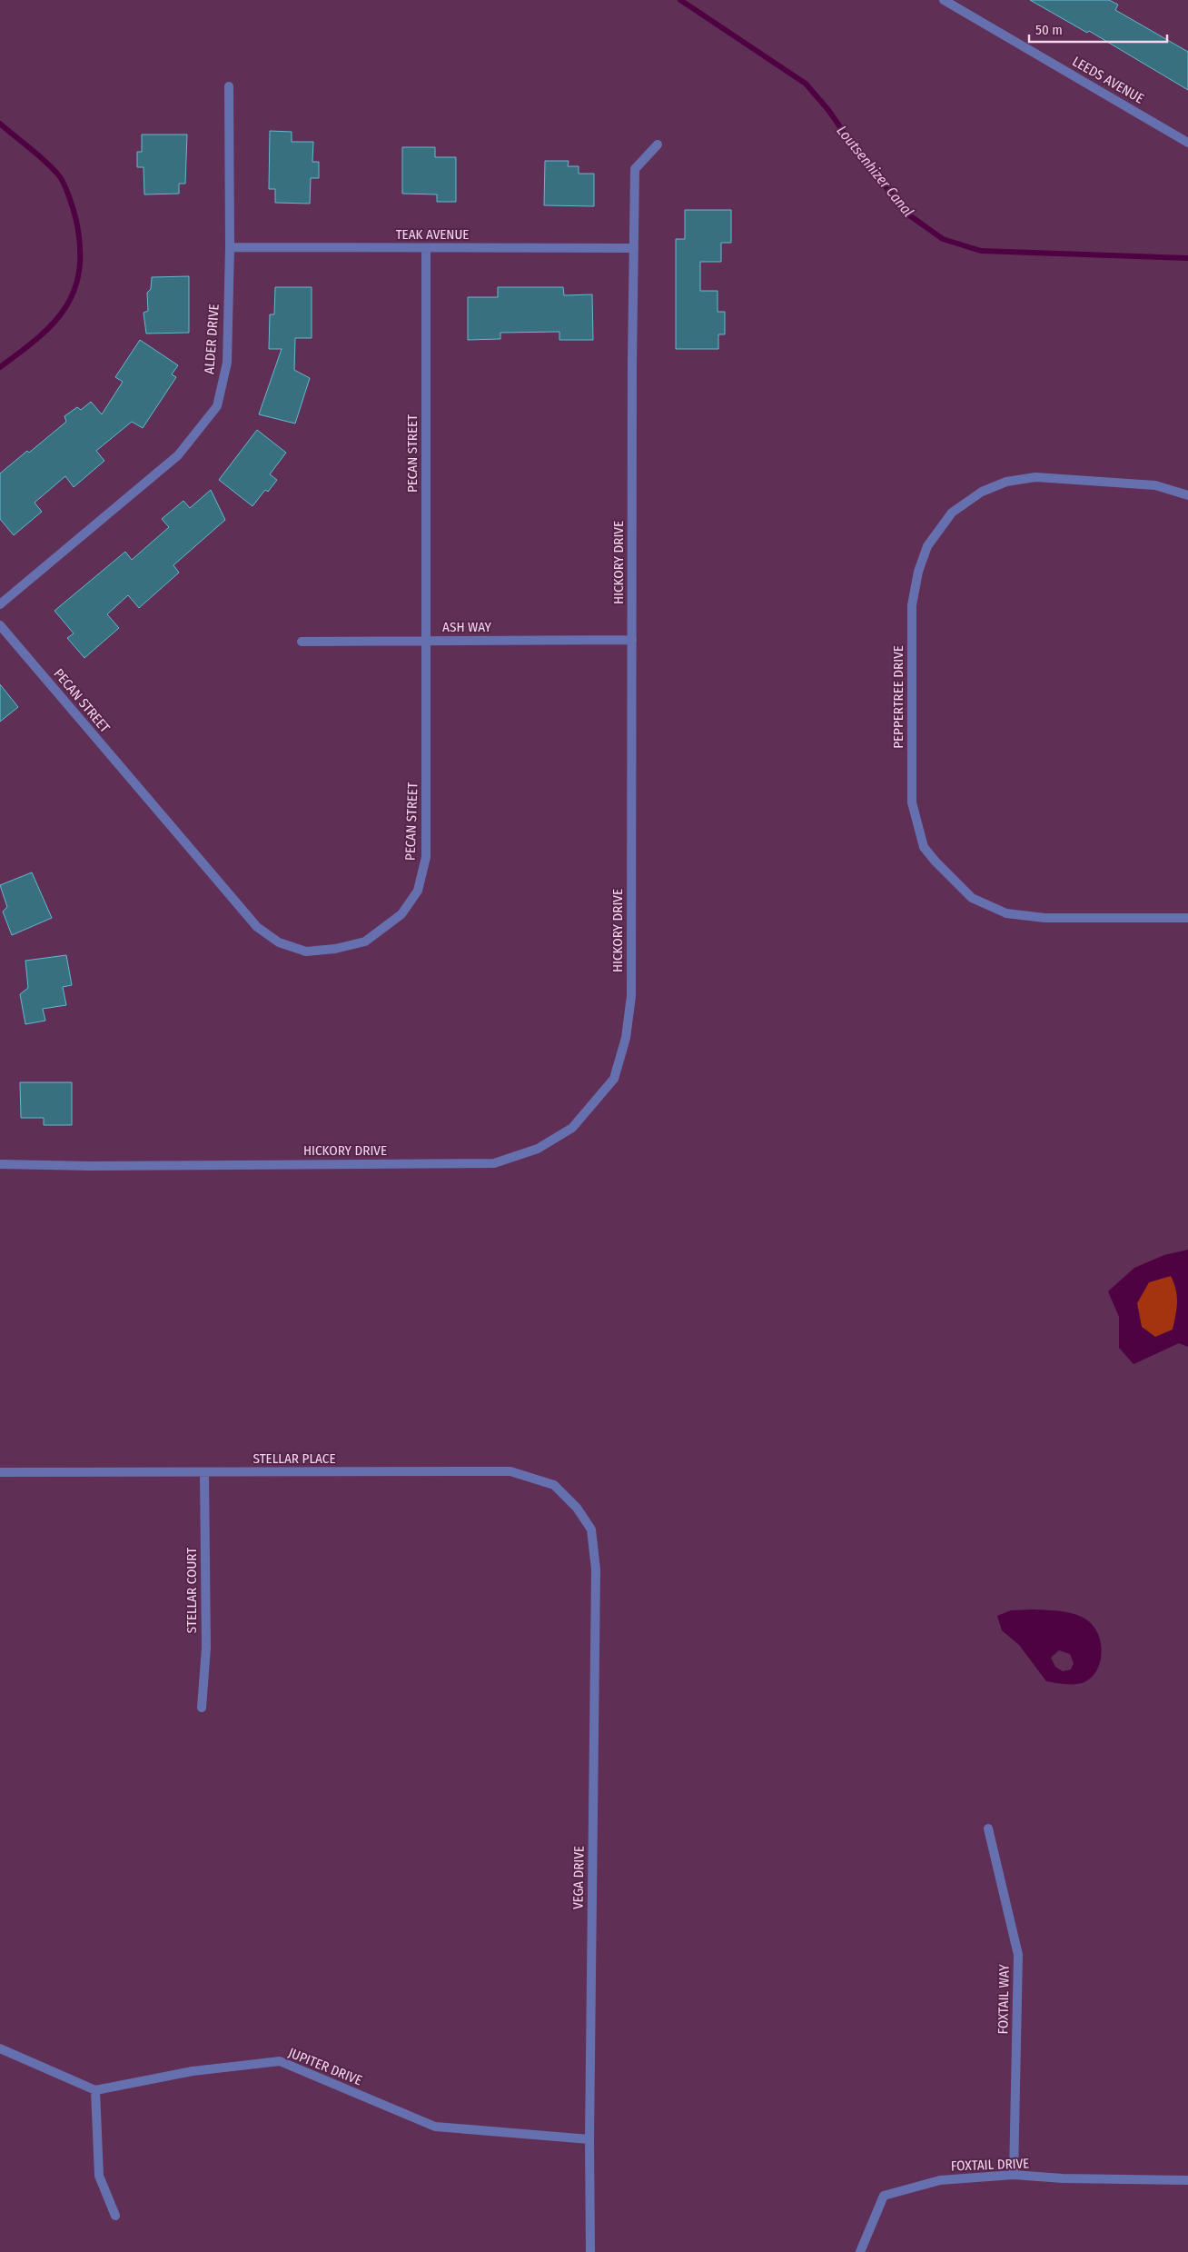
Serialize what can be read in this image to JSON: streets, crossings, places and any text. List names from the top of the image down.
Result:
{
  "streets": {
    "street": [
      "LEEDS AVENUE",
      "TEAK AVENUE",
      "ALDER DRIVE",
      "PECAN STREET",
      "HICKORY DRIVE",
      "ASH WAY",
      "PEPPERTREE DRIVE",
      "STELLAR PLACE",
      "STELLAR COURT",
      "VEGA DRIVE",
      "FOXTAIL WAY",
      "JUPITER DRIVE",
      "FOXTAIL DRIVE"
    ]
  },
  "crossings": [
    ["TEAK AVENUE", "ALDER DRIVE"],
    ["TEAK AVENUE", "PECAN STREET"],
    ["TEAK AVENUE", "HICKORY DRIVE"],
    ["PECAN STREET", "ASH WAY"],
    ["HICKORY DRIVE", "ASH WAY"],
    ["STELLAR PLACE", "STELLAR COURT"],
    ["STELLAR PLACE", "VEGA DRIVE"],
    ["VEGA DRIVE", "JUPITER DRIVE"],
    ["FOXTAIL WAY", "FOXTAIL DRIVE"]
  ],
  "water": ["Loutsenhizer Canal"],
  "scale_bar": "50 m"
}
